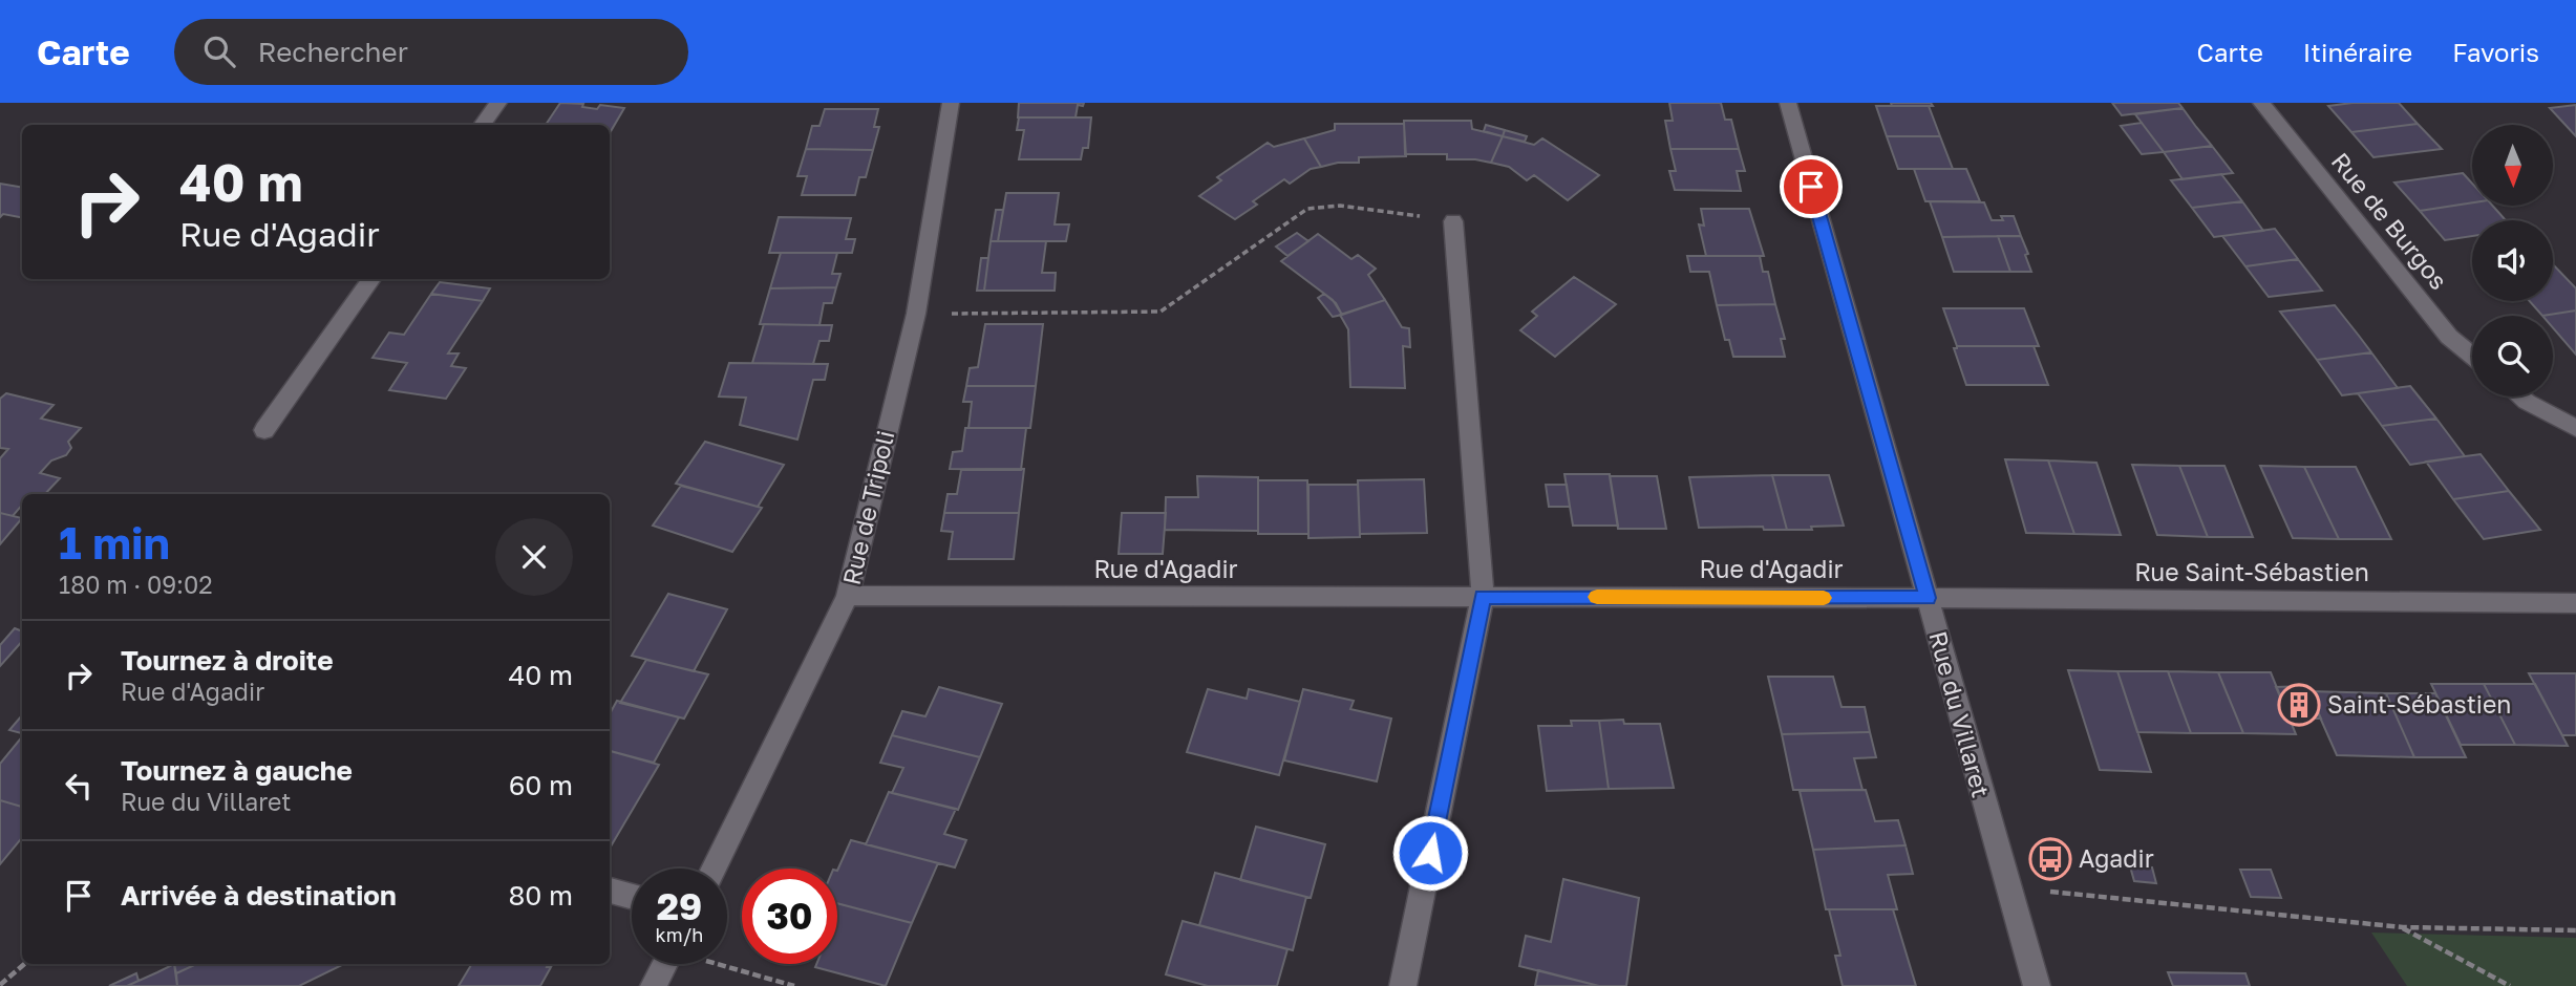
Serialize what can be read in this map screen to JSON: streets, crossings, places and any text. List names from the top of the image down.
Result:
{
  "streets": {
    "street": [
      "Rue de Burgos",
      "Rue de Tripoli",
      "Rue d'Agadir",
      "Rue Saint-Sébastien",
      "Rue du Villaret"
    ]
  },
  "crossings": [
    ["Rue de Tripoli", "Rue d'Agadir"],
    ["Rue d'Agadir", "Rue Saint-Sébastien"],
    ["Rue d'Agadir", "Rue du Villaret"],
    ["Rue Saint-Sébastien", "Rue du Villaret"]
  ],
  "places": {
    "building": ["Saint-Sébastien"],
    "bus stop": ["Agadir"]
  },
  "north": "bottom",
  "page": {
    "header": "Carte",
    "search": "Rechercher",
    "nav": ["Carte", "Itinéraire", "Favoris"],
    "turn": ["40 m", "Rue d'Agadir"],
    "heading": ["1 min", "180 m · 09:02"],
    "list": [
      {
        "name": "Tournez à droite",
        "note": "Rue d'Agadir",
        "value": "40 m"
      },
      {
        "name": "Tournez à gauche",
        "note": "Rue du Villaret",
        "value": "60 m"
      },
      {
        "name": "Arrivée à destination",
        "value": "80 m"
      }
    ],
    "speed": "29 km/h",
    "limit": "30"
  }
}
